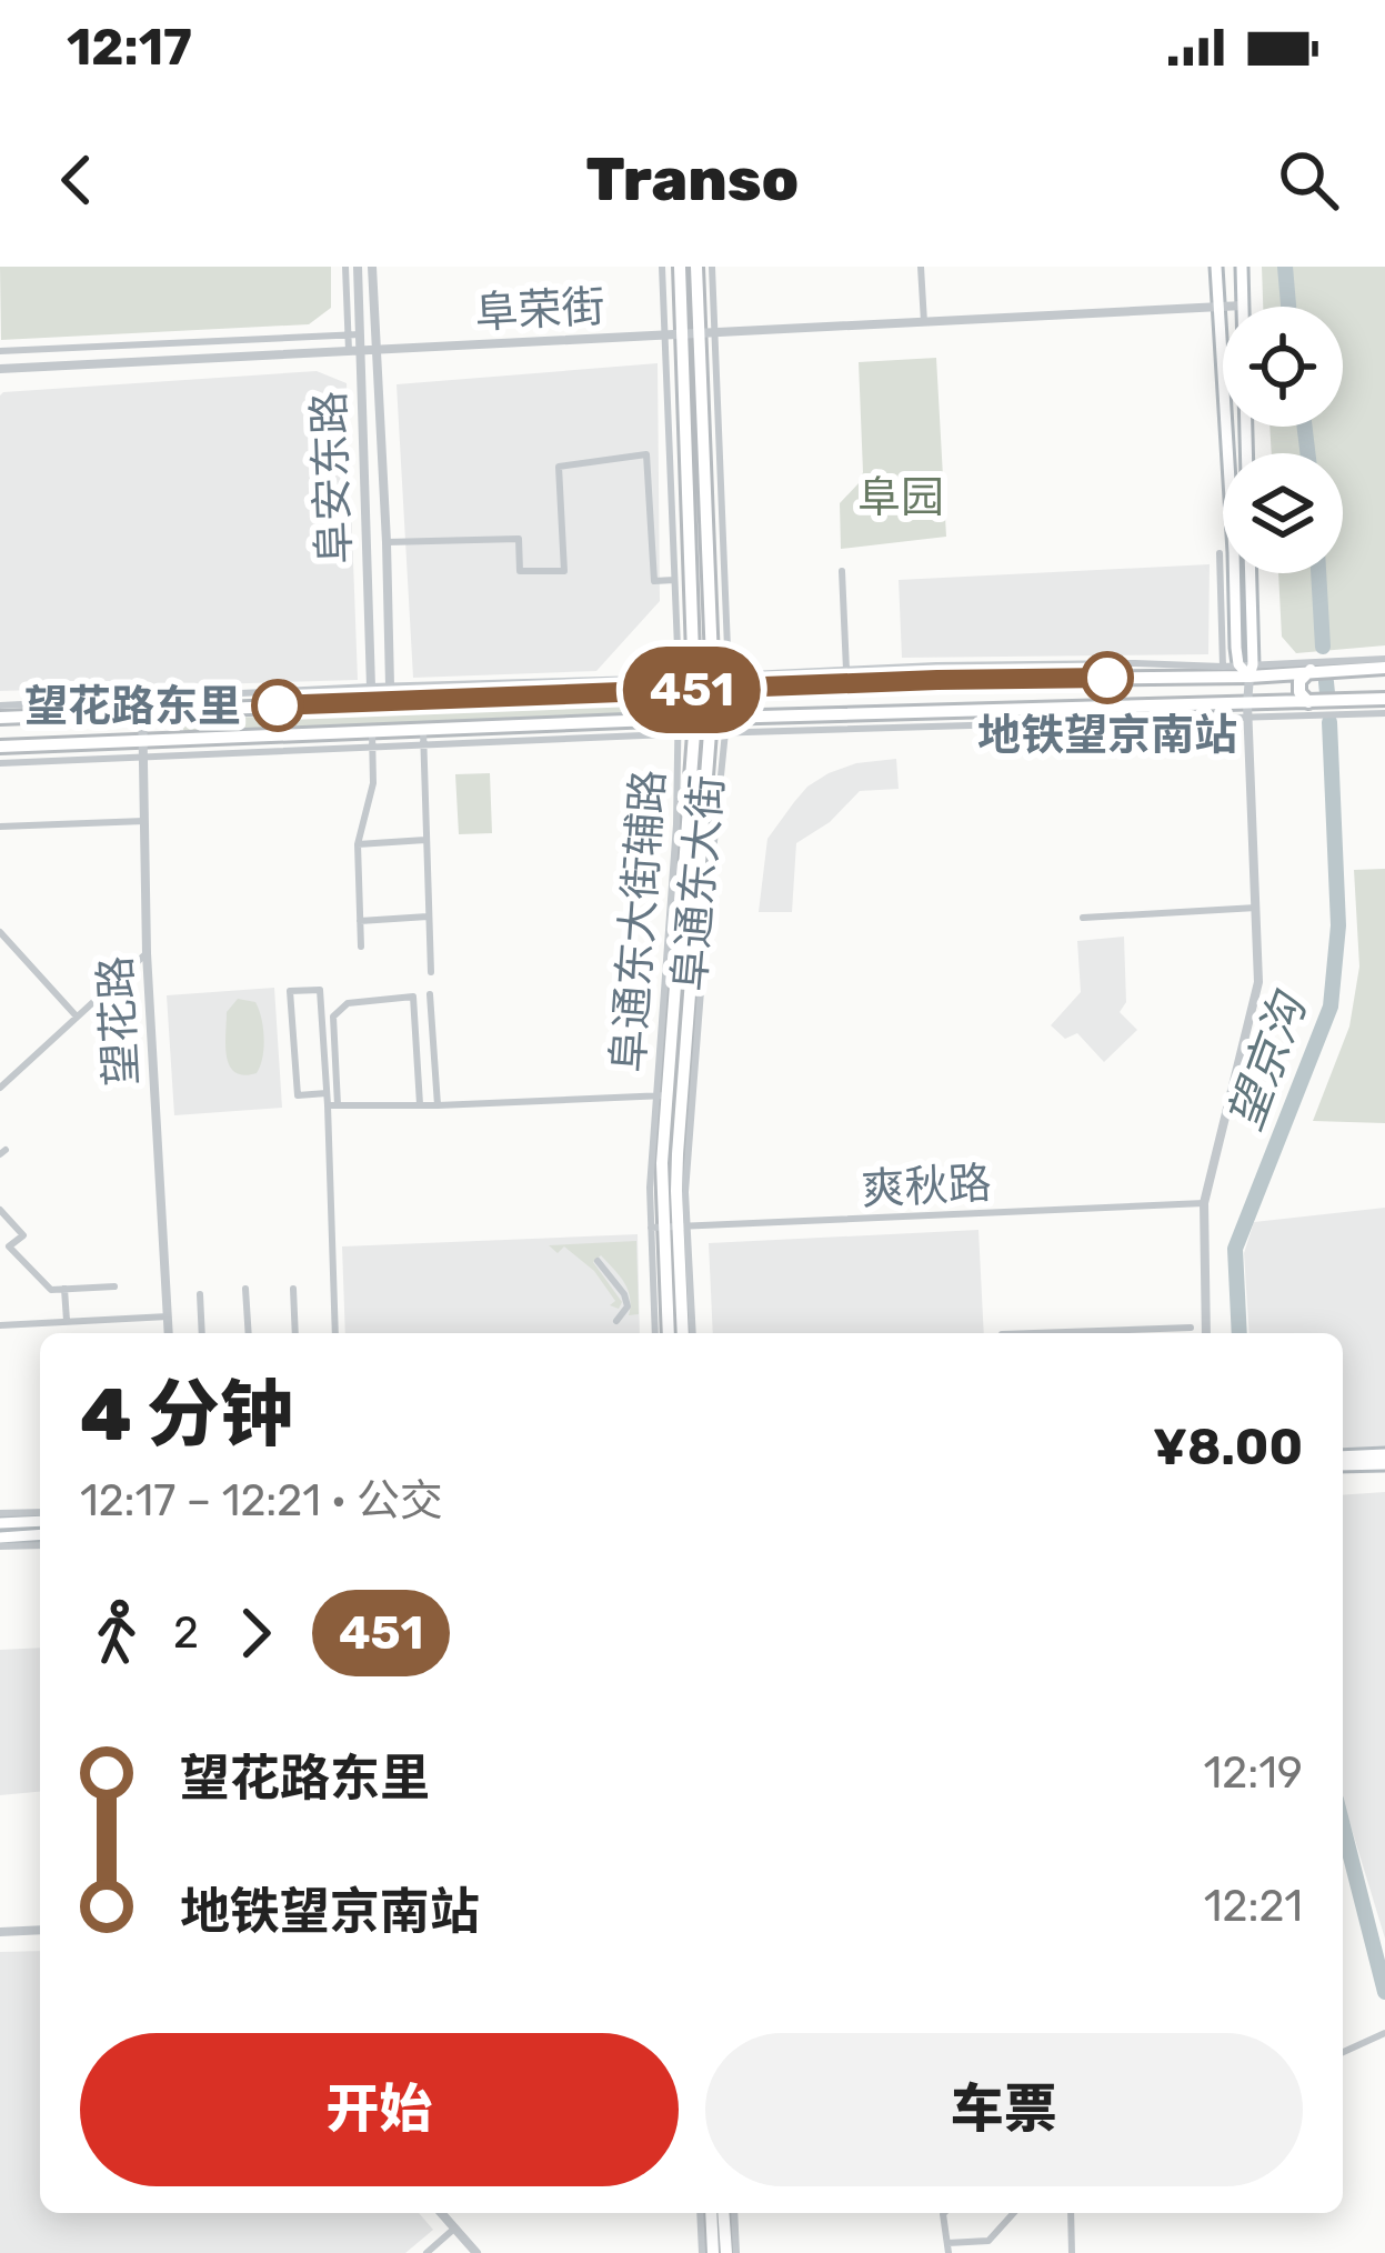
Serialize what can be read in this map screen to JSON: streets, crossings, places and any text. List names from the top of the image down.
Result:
{
  "streets": {
    "main road": ["阜通东大街"],
    "street": [
      "阜荣街",
      "阜安东路",
      "望花路",
      "爽秋路"
    ]
  },
  "crossings": [
    ["阜荣街", "阜安东路"],
    ["阜荣街", "阜通东大街"],
    ["阜通东大街", "爽秋路"]
  ],
  "water": ["望京沟"],
  "parks": ["阜园"],
  "places": ["地铁望京南站", "望花路东里"],
  "lines": ["bus line 451"],
  "page": {
    "status": "12:17",
    "header": "Transo",
    "on_map": "451",
    "heading": ["4 分钟", "12:17 – 12:21 · 公交", "¥8.00"],
    "legs": ["2", "451"],
    "list": [
      {
        "name": "望花路东里",
        "value": "12:19"
      },
      {
        "name": "地铁望京南站",
        "value": "12:21"
      }
    ],
    "buttons": ["开始", "车票"]
  }
}
